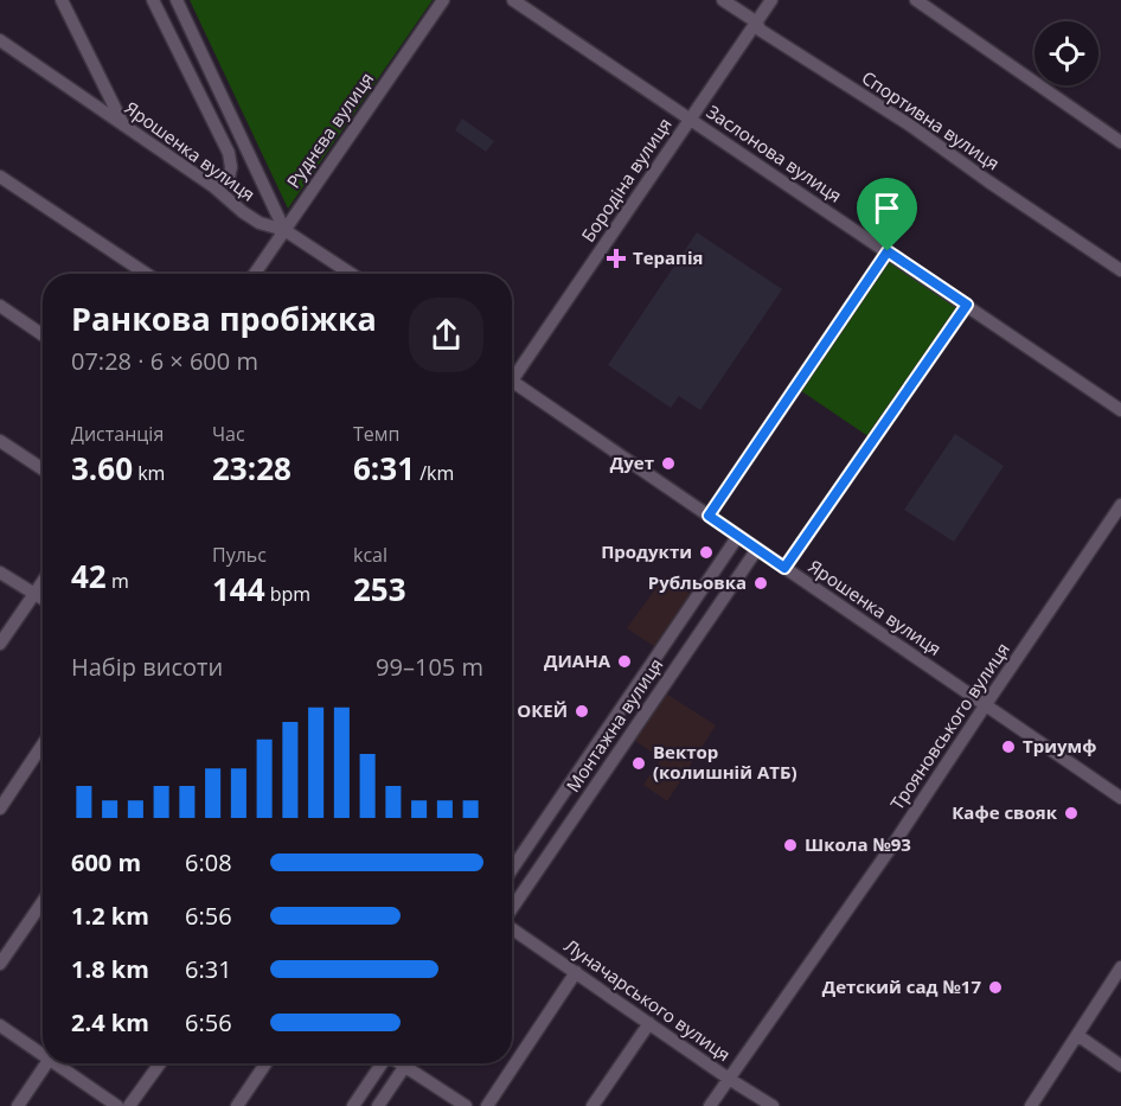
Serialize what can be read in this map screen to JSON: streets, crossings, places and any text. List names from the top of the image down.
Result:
{
  "streets": {
    "street": [
      "Спортивна вулиця",
      "Руднєва вулиця",
      "Ярошенка вулиця",
      "Заслонова вулиця",
      "Бородіна вулиця",
      "Монтажна вулиця",
      "Трояновського вулиця",
      "Луначарського вулиця"
    ]
  },
  "crossings": [
    ["Спортивна вулиця", "Бородіна вулиця"],
    ["Руднєва вулиця", "Ярошенка вулиця"],
    ["Ярошенка вулиця", "Монтажна вулиця"],
    ["Ярошенка вулиця", "Трояновського вулиця"],
    ["Заслонова вулиця", "Бородіна вулиця"],
    ["Трояновського вулиця", "Луначарського вулиця"]
  ],
  "places": {
    "health": ["Терапія"],
    "other": [
      "Дует",
      "Продукти",
      "Рубльовка",
      "ДИАНА",
      "ОКЕЙ",
      "Триумф",
      "Вектор (колишній АТБ)",
      "Кафе свояк",
      "Школа №93",
      "Детский сад №17"
    ]
  },
  "page": {
    "heading": ["Ранкова пробіжка", "07:28 · 6 × 600 m"],
    "stats": [
      ["Дистанція", "3.60 km"],
      ["Час", "23:28"],
      ["Темп", "6:31 /km"],
      ["42 m"],
      ["Пульс", "144 bpm"],
      ["kcal", "253"]
    ],
    "chart": ["Набір висоти", "99–105 m"],
    "list": [
      {
        "name": "600 m",
        "note": "6:08"
      },
      {
        "name": "1.2 km",
        "note": "6:56"
      },
      {
        "name": "1.8 km",
        "note": "6:31"
      },
      {
        "name": "2.4 km",
        "note": "6:56"
      }
    ]
  }
}
